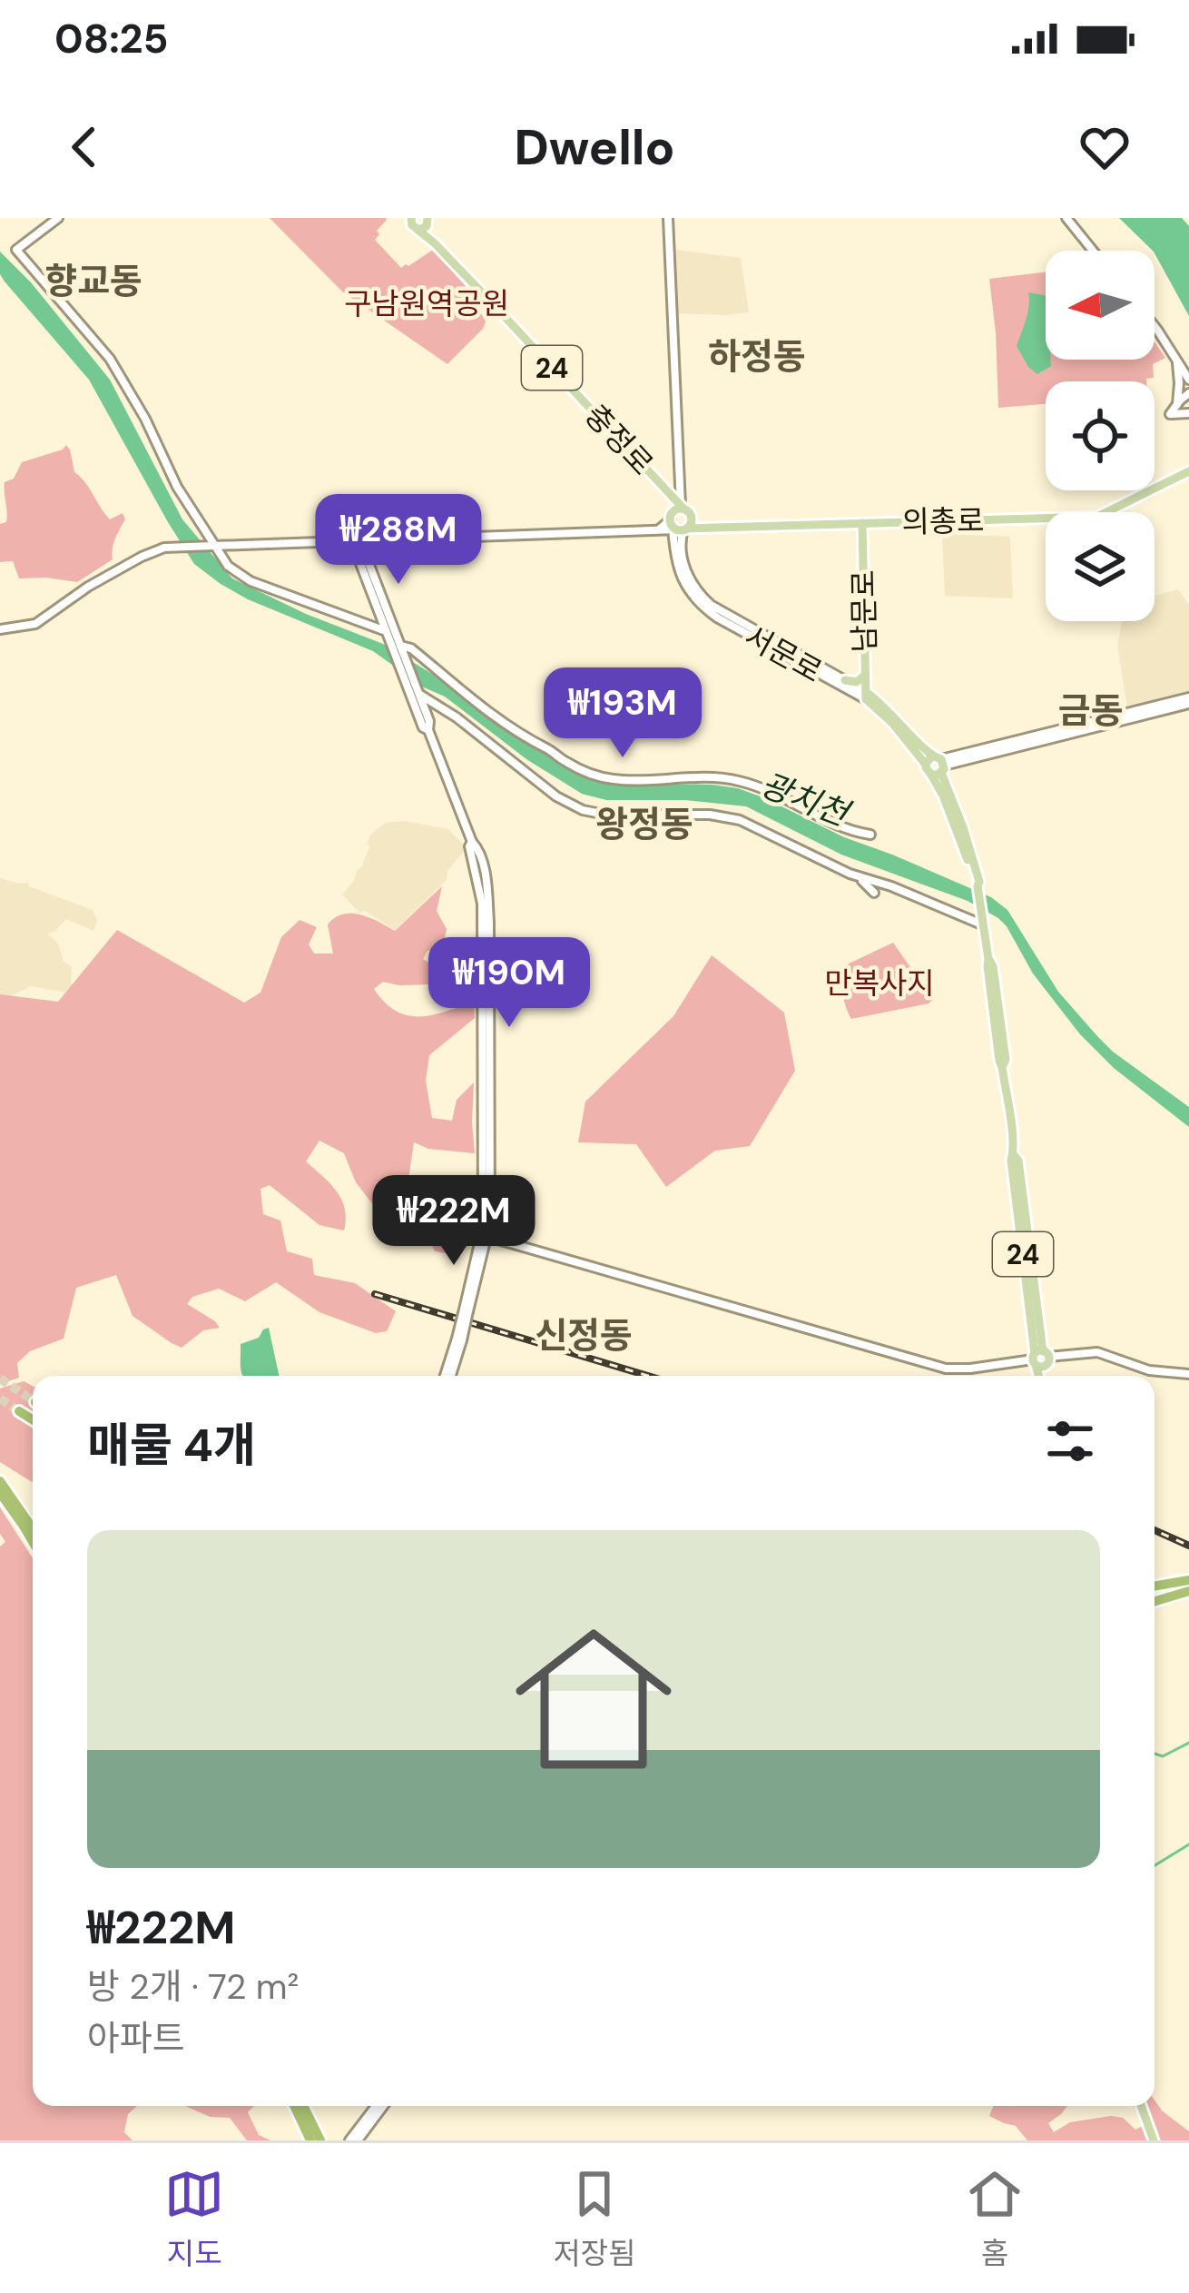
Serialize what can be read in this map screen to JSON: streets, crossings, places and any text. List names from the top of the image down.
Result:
{
  "streets": {
    "main road": [
      "24",
      "충정로",
      "의총로",
      "남문로",
      "서문로"
    ]
  },
  "crossings": [
    ["24", "서문로"],
    ["충정로", "의총로"],
    ["충정로", "서문로"],
    ["의총로", "남문로"],
    ["의총로", "서문로"],
    ["남문로", "서문로"]
  ],
  "districts": [
    "향교동",
    "하정동",
    "금동",
    "왕정동",
    "신정동"
  ],
  "water": ["광치천"],
  "parks": ["구남원역공원", "만복사지"],
  "north": "left",
  "page": {
    "status": "08:25",
    "header": "Dwello",
    "price": [
      "₩288M",
      "₩193M",
      "₩190M",
      "₩222M"
    ],
    "heading": "매물 4개",
    "list": [
      {
        "name": "₩222M",
        "note": "방 2개 · 72 m² · 아파트"
      }
    ],
    "tabs": ["지도", "저장됨", "홈"]
  }
}
